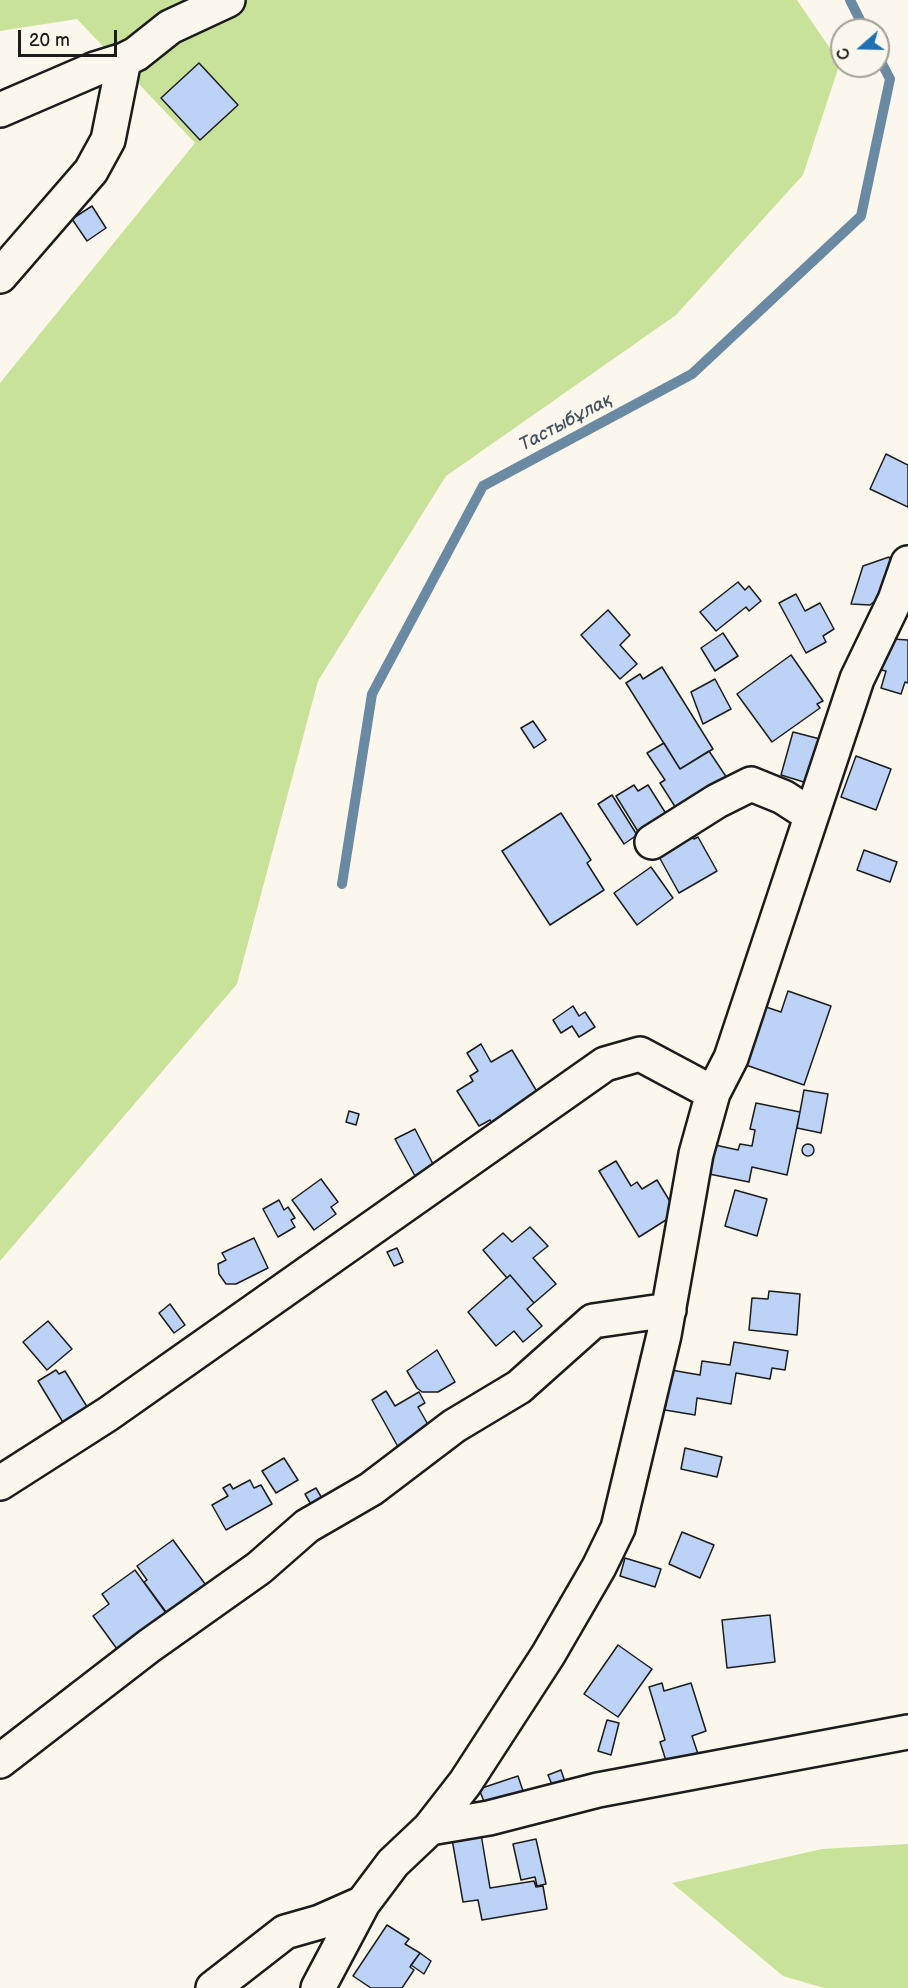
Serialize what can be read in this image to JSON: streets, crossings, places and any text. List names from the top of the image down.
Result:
{
  "water": ["Тастыбұлақ"],
  "scale_bar": "20 m",
  "north": "left"
}
